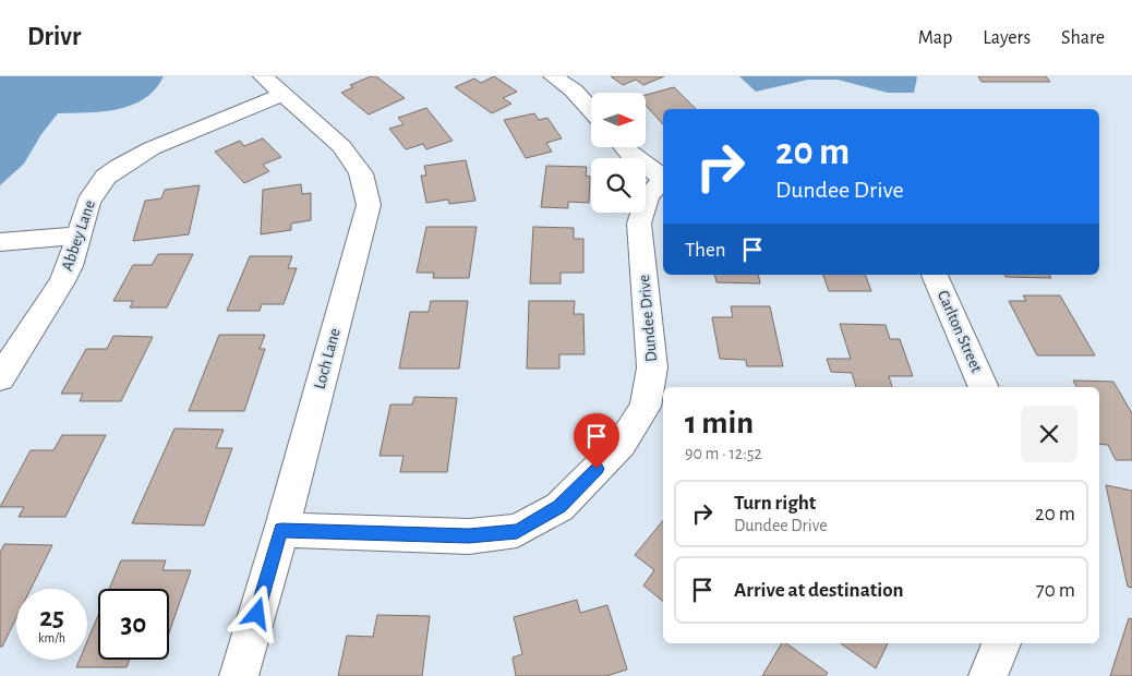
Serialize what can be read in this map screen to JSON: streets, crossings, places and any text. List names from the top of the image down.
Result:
{
  "streets": {
    "street": [
      "Abbey Lane",
      "Dundee Drive",
      "Carlton Street",
      "Loch Lane"
    ]
  },
  "crossings": [
    ["Abbey Lane", "Loch Lane"],
    ["Dundee Drive", "Loch Lane"]
  ],
  "north": "right",
  "page": {
    "header": "Drivr",
    "nav": ["Map", "Layers", "Share"],
    "turn": ["20 m", "Dundee Drive"],
    "then": "Then",
    "heading": ["1 min", "90 m · 12:52"],
    "list": [
      {
        "name": "Turn right",
        "note": "Dundee Drive",
        "value": "20 m"
      },
      {
        "name": "Arrive at destination",
        "value": "70 m"
      }
    ],
    "speed": "25 km/h",
    "limit": "30"
  }
}
